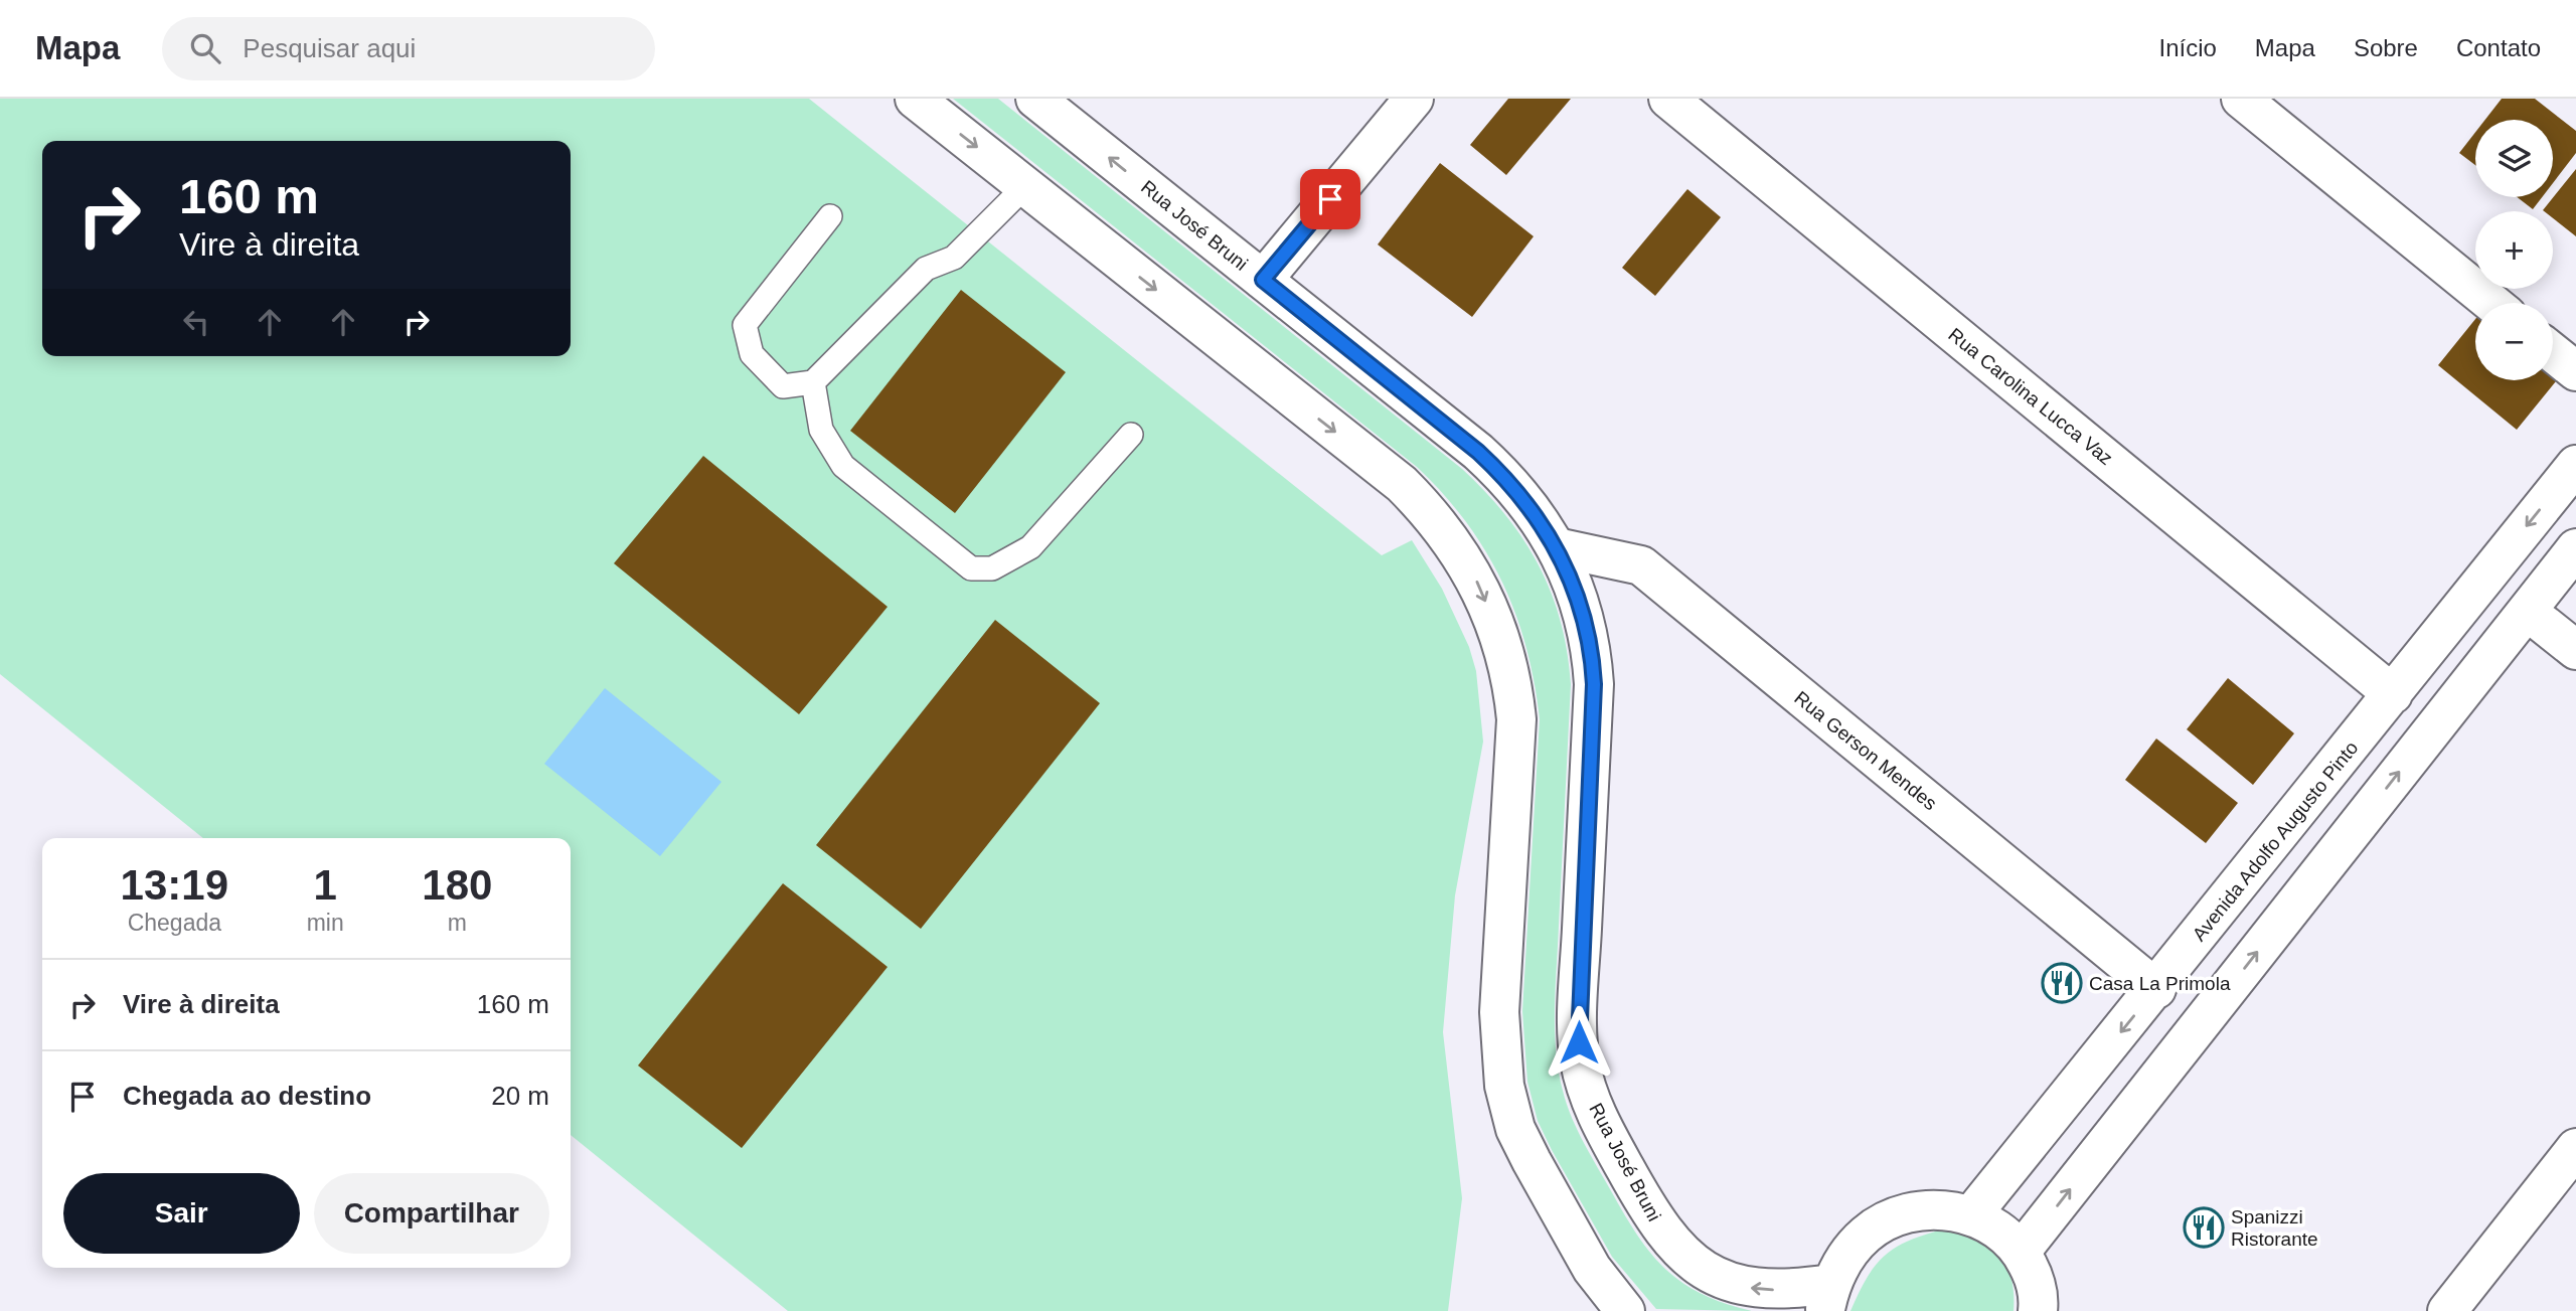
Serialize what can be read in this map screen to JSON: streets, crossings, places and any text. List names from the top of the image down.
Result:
{
  "streets": {
    "street": [
      "Rua José Bruni",
      "Rua Carolina Lucca Vaz",
      "Rua Gerson Mendes",
      "Avenida Adolfo Augusto Pinto"
    ]
  },
  "crossings": [
    ["Rua José Bruni", "Rua Gerson Mendes"],
    ["Rua Carolina Lucca Vaz", "Avenida Adolfo Augusto Pinto"],
    ["Rua Gerson Mendes", "Avenida Adolfo Augusto Pinto"]
  ],
  "places": {
    "restaurant": ["Casa La Primola", "Spanizzi Ristorante"]
  },
  "page": {
    "header": "Mapa",
    "search": "Pesquisar aqui",
    "nav": [
      "Início",
      "Mapa",
      "Sobre",
      "Contato"
    ],
    "map_buttons": ["+", "−"],
    "turn": ["160 m", "Vire à direita"],
    "eta": [
      "13:19",
      "Chegada",
      "1",
      "min",
      "180",
      "m"
    ],
    "list": [
      {
        "name": "Vire à direita",
        "value": "160 m"
      },
      {
        "name": "Chegada ao destino",
        "value": "20 m"
      }
    ],
    "buttons": ["Sair", "Compartilhar"]
  }
}
